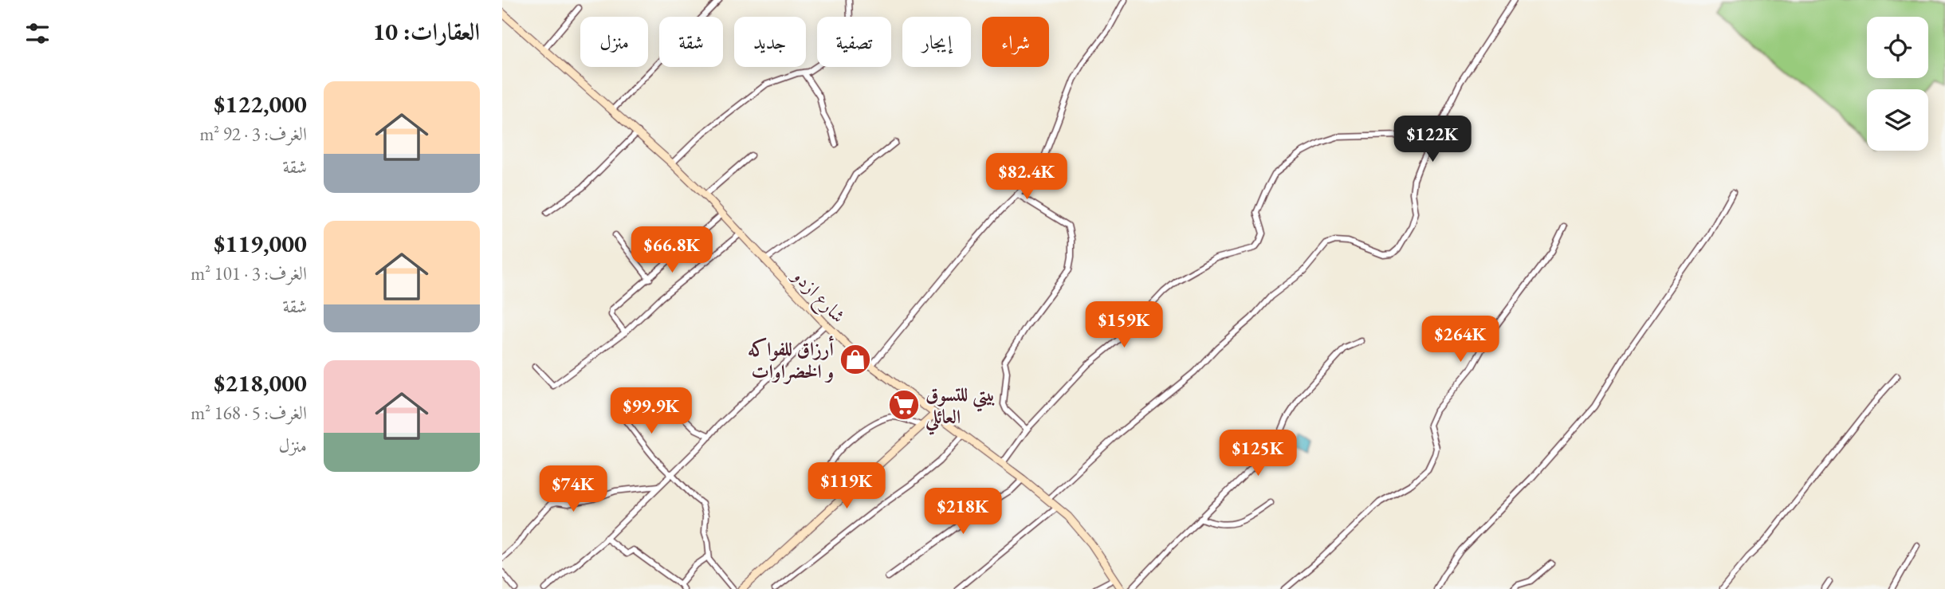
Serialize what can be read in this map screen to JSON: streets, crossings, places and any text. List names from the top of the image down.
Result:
{
  "streets": {
    "street": ["شارع ازدو"]
  },
  "places": {
    "shop": ["أرزاق للفواكه و الخضراوات"],
    "supermarket": ["بيتي للتسوق العائلي"]
  },
  "page": {
    "heading": "العقارات: 10",
    "chip": [
      "شراء",
      "إيجار",
      "تصفية",
      "جديد",
      "شقة",
      "منزل"
    ],
    "list": [
      {
        "name": "$122,000",
        "note": "الغرف: 3 · 92 m² · شقة"
      },
      {
        "name": "$119,000",
        "note": "الغرف: 3 · 101 m² · شقة"
      },
      {
        "name": "$218,000",
        "note": "الغرف: 5 · 168 m² · منزل"
      }
    ],
    "price": [
      "$122K",
      "$82.4K",
      "$66.8K",
      "$159K",
      "$264K",
      "$99.9K",
      "$125K",
      "$119K",
      "$74K",
      "$218K"
    ]
  }
}
